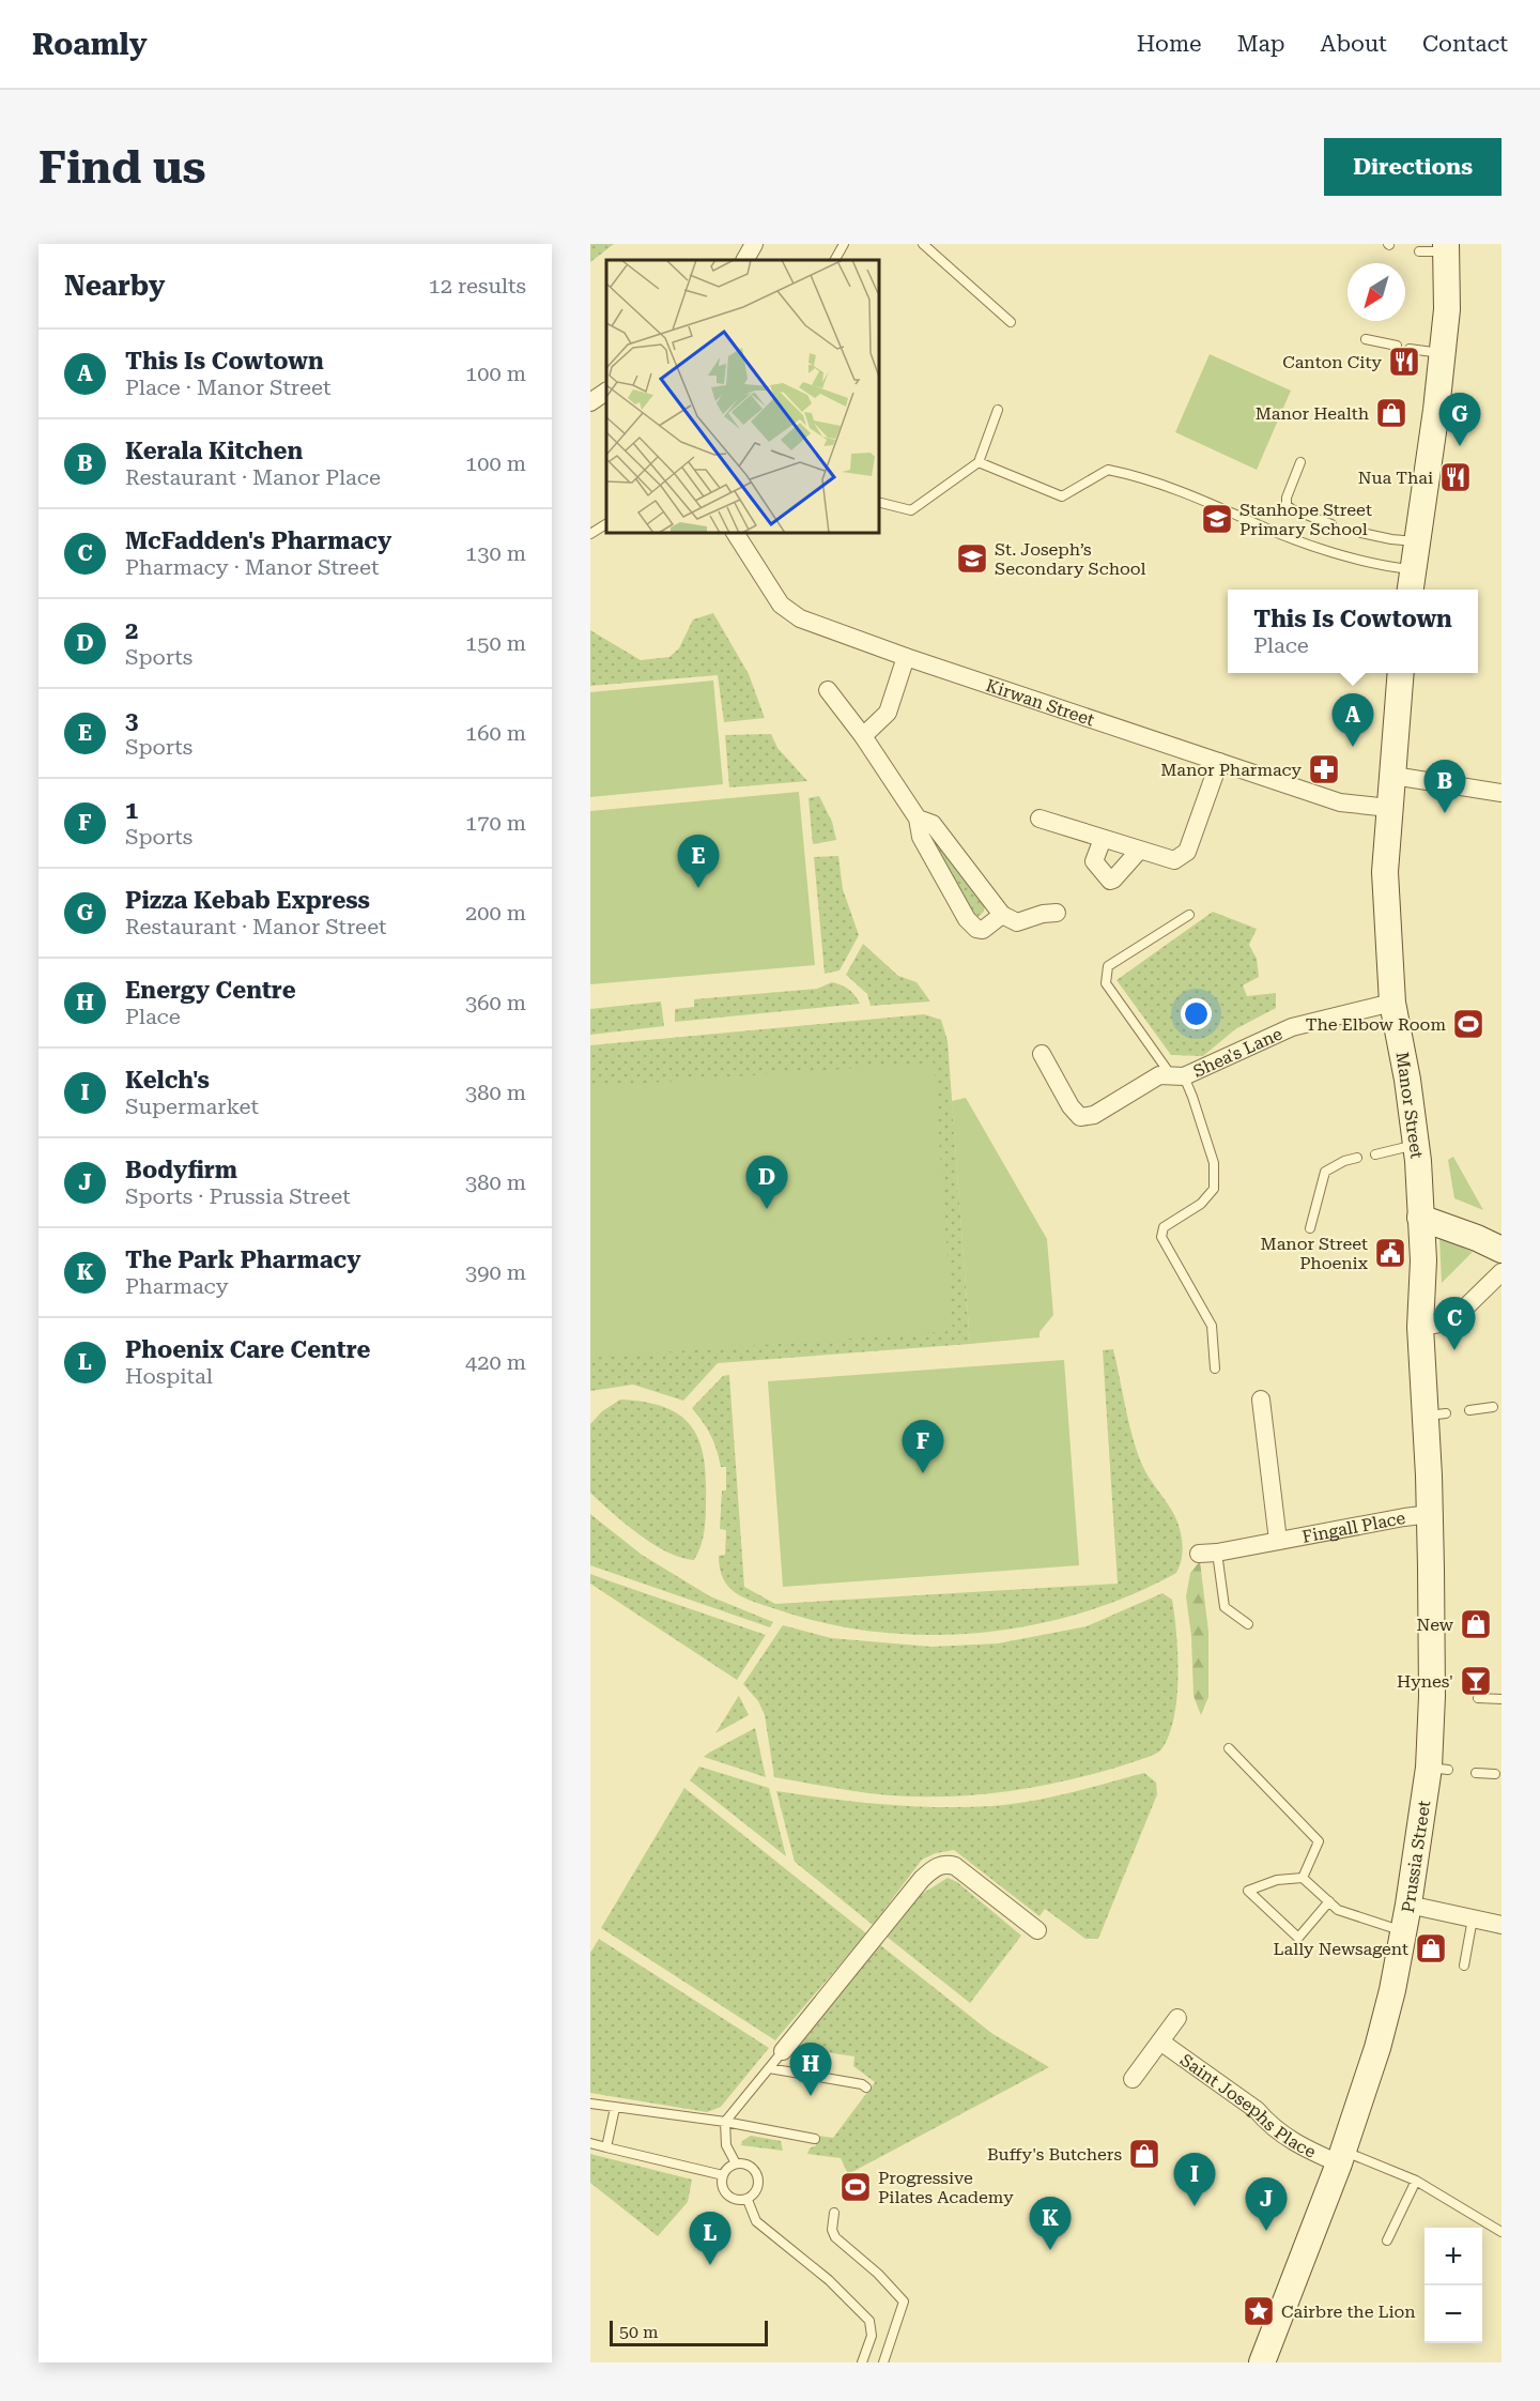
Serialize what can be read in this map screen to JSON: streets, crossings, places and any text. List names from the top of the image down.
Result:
{
  "streets": {
    "main road": ["Manor Street", "Prussia Street"],
    "street": [
      "Kirwan Street",
      "Shea's Lane",
      "Fingall Place",
      "Saint Josephs Place"
    ]
  },
  "crossings": [
    ["Kirwan Street", "Manor Street"],
    ["Shea's Lane", "Manor Street"],
    ["Manor Street", "Prussia Street"],
    ["Fingall Place", "Prussia Street"],
    ["Prussia Street", "Saint Josephs Place"]
  ],
  "places": {
    "restaurant": ["Canton City", "Nua Thai"],
    "shop": [
      "Manor Health",
      "New",
      "Lally Newsagent",
      "Buffy's Butchers"
    ],
    "school or university": ["Stanhope Street Primary School", "St. Joseph’s Secondary School"],
    "pharmacy": ["Manor Pharmacy"],
    "sports": ["The Elbow Room", "Progressive Pilates Academy"],
    "public building": ["Manor Street Phoenix"],
    "bar": ["Hynes'"],
    "place": ["Cairbre the Lion"]
  },
  "scale_bar": "50 m",
  "north": "bottom left",
  "page": {
    "header": "Roamly",
    "nav": [
      "Home",
      "Map",
      "About",
      "Contact"
    ],
    "buttons": "Directions",
    "title": "Find us",
    "heading": ["Nearby", "12 results"],
    "list": [
      {
        "mark": "A",
        "name": "This Is Cowtown",
        "note": "Place · Manor Street",
        "value": "100 m"
      },
      {
        "mark": "B",
        "name": "Kerala Kitchen",
        "note": "Restaurant · Manor Place",
        "value": "100 m"
      },
      {
        "mark": "C",
        "name": "McFadden's Pharmacy",
        "note": "Pharmacy · Manor Street",
        "value": "130 m"
      },
      {
        "mark": "D",
        "name": "2",
        "note": "Sports",
        "value": "150 m"
      },
      {
        "mark": "E",
        "name": "3",
        "note": "Sports",
        "value": "160 m"
      },
      {
        "mark": "F",
        "name": "1",
        "note": "Sports",
        "value": "170 m"
      },
      {
        "mark": "G",
        "name": "Pizza Kebab Express",
        "note": "Restaurant · Manor Street",
        "value": "200 m"
      },
      {
        "mark": "H",
        "name": "Energy Centre",
        "note": "Place",
        "value": "360 m"
      },
      {
        "mark": "I",
        "name": "Kelch's",
        "note": "Supermarket",
        "value": "380 m"
      },
      {
        "mark": "J",
        "name": "Bodyfirm",
        "note": "Sports · Prussia Street",
        "value": "380 m"
      },
      {
        "mark": "K",
        "name": "The Park Pharmacy",
        "note": "Pharmacy",
        "value": "390 m"
      },
      {
        "mark": "L",
        "name": "Phoenix Care Centre",
        "note": "Hospital",
        "value": "420 m"
      }
    ],
    "pins": [
      "G",
      "A",
      "B",
      "E",
      "D",
      "C",
      "F",
      "H",
      "I",
      "J",
      "K",
      "L"
    ],
    "popup": ["This Is Cowtown", "Place"],
    "map_buttons": ["+", "−"],
    "scale": "50 m"
  }
}
